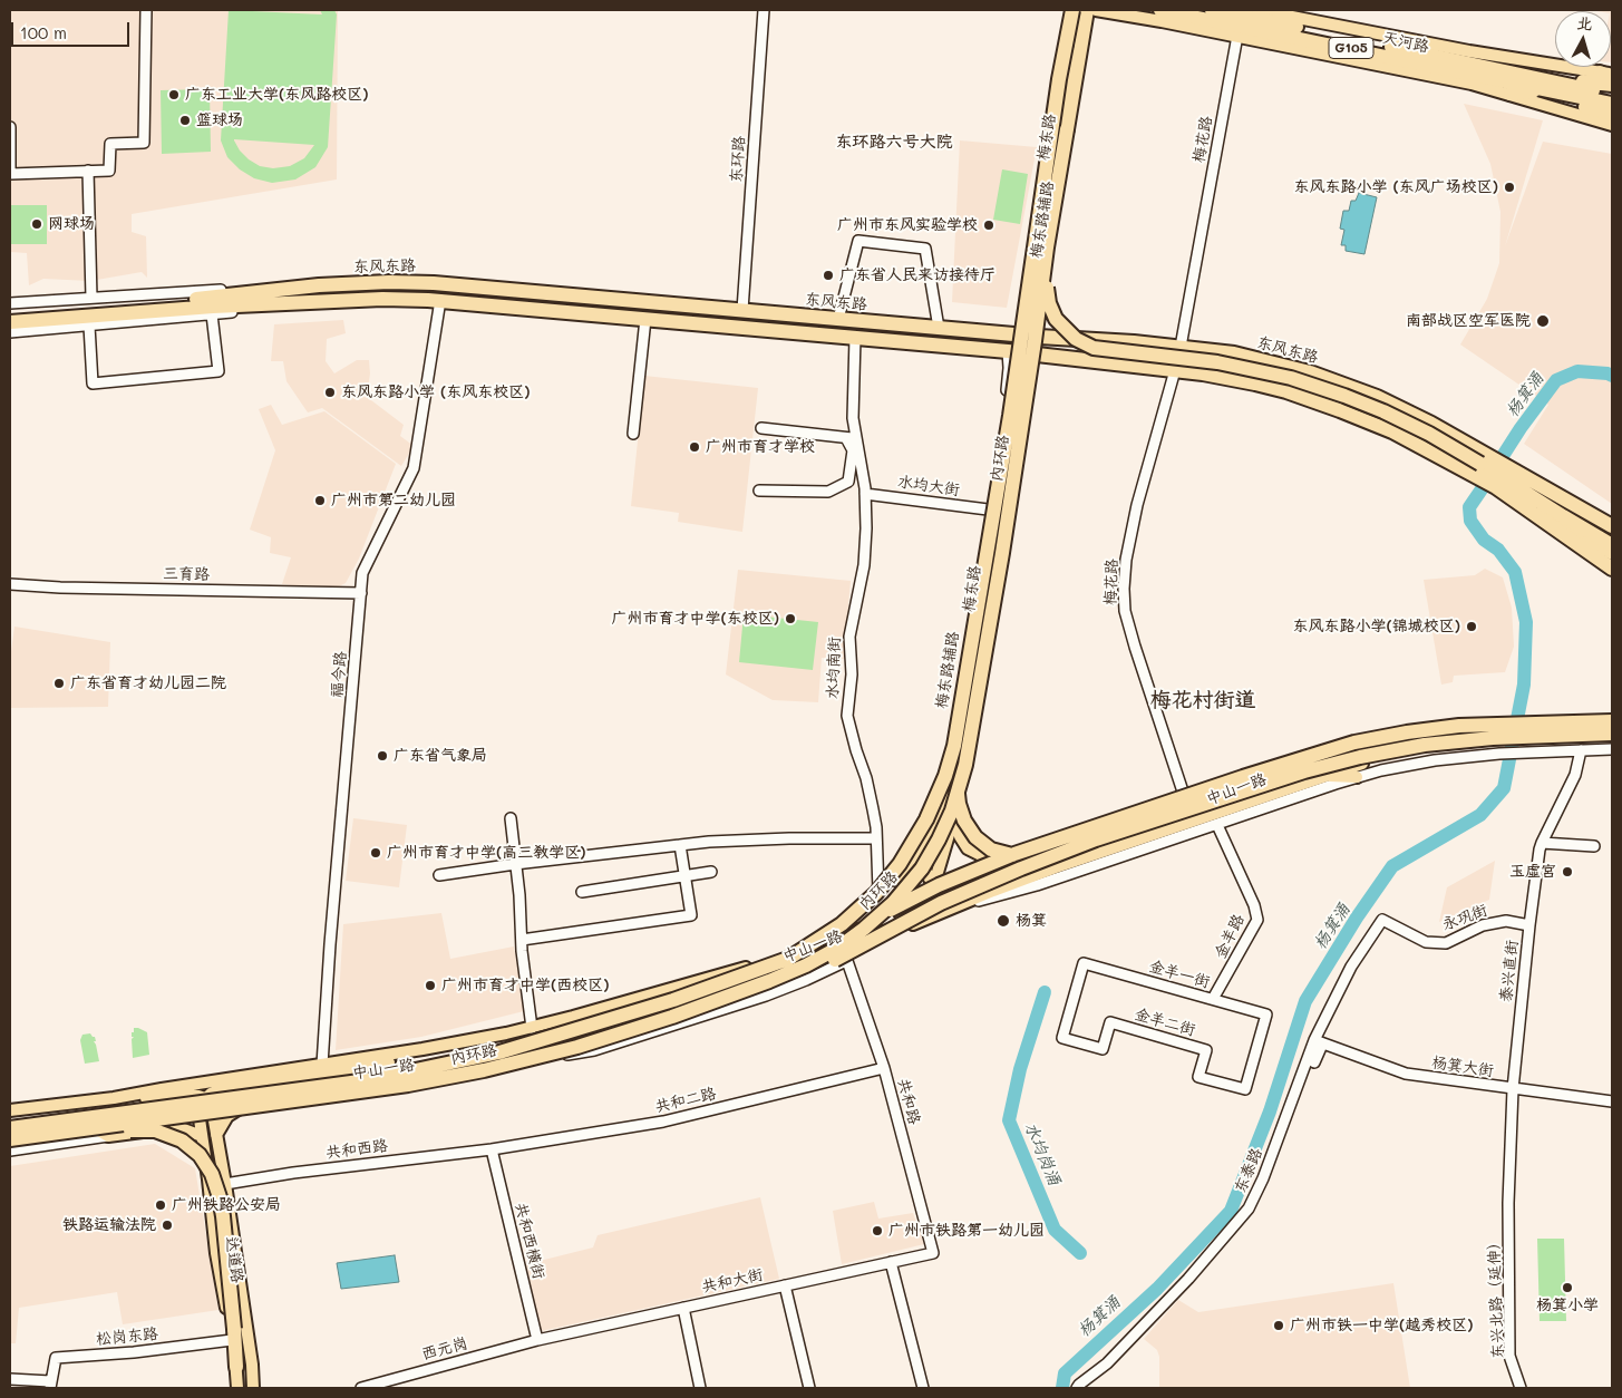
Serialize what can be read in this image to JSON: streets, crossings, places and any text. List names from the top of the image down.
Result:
{
  "streets": {
    "highway": [
      "天河路",
      "G105",
      "东风东路",
      "内环路"
    ],
    "main road": ["梅东路", "中山一路", "达道路"],
    "street": [
      "梅花路",
      "东环路",
      "梅东路辅路",
      "水均大街",
      "三育路",
      "水均南街",
      "福今路",
      "永巩街",
      "金羊路",
      "泰兴直街",
      "金羊一街",
      "金羊二街",
      "杨箕大街",
      "共和二路",
      "共和路",
      "共和西路",
      "东泰路",
      "共和西横街",
      "共和大街",
      "东兴北路（延伸）",
      "松岗东路",
      "西元岗"
    ]
  },
  "crossings": [
    ["天河路", "G105"],
    ["梅东路", "梅东路辅路"],
    ["梅东路", "东风东路"],
    ["梅东路", "内环路"],
    ["梅东路", "中山一路"],
    ["梅花路", "东风东路"],
    ["东环路", "东风东路"],
    ["梅东路辅路", "东风东路"],
    ["东风东路", "福今路"],
    ["内环路", "中山一路"],
    ["水均大街", "水均南街"],
    ["三育路", "福今路"],
    ["福今路", "中山一路"],
    ["中山一路", "达道路"],
    ["永巩街", "泰兴直街"],
    ["永巩街", "东泰路"],
    ["金羊路", "金羊一街"],
    ["泰兴直街", "杨箕大街"],
    ["泰兴直街", "东兴北路（延伸）"],
    ["金羊一街", "金羊二街"],
    ["杨箕大街", "东泰路"],
    ["共和二路", "共和路"],
    ["共和二路", "共和西路"],
    ["共和二路", "共和西横街"],
    ["共和路", "共和大街"],
    ["共和西路", "共和西横街"],
    ["共和西路", "达道路"],
    ["共和西横街", "共和大街"],
    ["共和西横街", "西元岗"],
    ["达道路", "松岗东路"],
    ["共和大街", "西元岗"]
  ],
  "districts": ["东环路六号大院", "梅花村街道"],
  "water": ["杨箕涌", "水均岗涌"],
  "places": [
    "广东工业大学(东风路校区)",
    "篮球场",
    "东风东路小学 (东风广场校区)",
    "网球场",
    "广州市东风实验学校",
    "广东省人民来访接待厅",
    "南部战区空军医院",
    "东风东路小学 (东风东校区)",
    "广州市育才学校",
    "广州市第二幼儿园",
    "广州市育才中学(东校区)",
    "东风东路小学(锦城校区)",
    "广东省育才幼儿园二院",
    "广东省气象局",
    "广州市育才中学(高三教学区)",
    "玉虛宫",
    "杨箕",
    "广州市育才中学(西校区)",
    "广州铁路公安局",
    "铁路运输法院",
    "广州市铁路第一幼儿园",
    "杨箕小学",
    "广州市铁一中学(越秀校区)"
  ],
  "scale_bar": "100 m",
  "north": "top"
}
